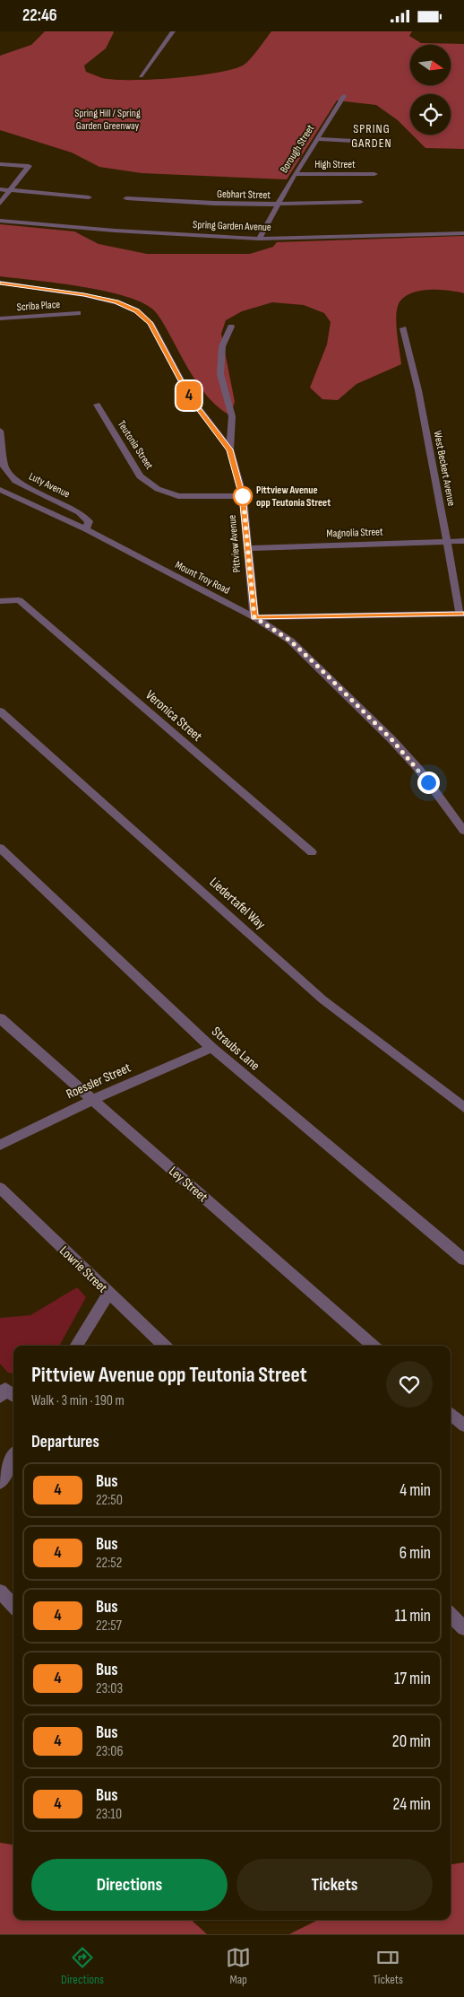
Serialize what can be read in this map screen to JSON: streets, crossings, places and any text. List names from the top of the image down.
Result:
{
  "streets": {
    "street": [
      "Borough Street",
      "High Street",
      "Gebhart Street",
      "Spring Garden Avenue",
      "Scriba Place",
      "Teutonia Street",
      "West Beckert Avenue",
      "Luty Avenue",
      "Magnolia Street",
      "Pittview Avenue",
      "Mount Troy Road",
      "Veronica Street",
      "Liedertafel Way",
      "Straubs Lane",
      "Roessler Street",
      "Ley Street",
      "Lowrie Street"
    ]
  },
  "crossings": [
    ["Borough Street", "High Street"],
    ["Borough Street", "Gebhart Street"],
    ["Borough Street", "Spring Garden Avenue"],
    ["Teutonia Street", "Pittview Avenue"],
    ["West Beckert Avenue", "Magnolia Street"],
    ["West Beckert Avenue", "Mount Troy Road"],
    ["Luty Avenue", "Mount Troy Road"],
    ["Magnolia Street", "Pittview Avenue"],
    ["Pittview Avenue", "Mount Troy Road"],
    ["Straubs Lane", "Roessler Street"],
    ["Roessler Street", "Ley Street"]
  ],
  "districts": ["SPRING GARDEN"],
  "parks": ["Spring Hill / Spring Garden Greenway"],
  "places": ["Pittview Avenue opp Teutonia Street"],
  "lines": ["bus line 4"],
  "north": "right",
  "page": {
    "status": "22:46",
    "on_map": "4",
    "heading": [
      ["Pittview Avenue opp Teutonia Street", "Walk · 3 min · 190 m"],
      "Departures"
    ],
    "list": [
      {
        "mark": "4",
        "name": "Bus",
        "note": "22:50",
        "value": "4 min"
      },
      {
        "mark": "4",
        "name": "Bus",
        "note": "22:52",
        "value": "6 min"
      },
      {
        "mark": "4",
        "name": "Bus",
        "note": "22:57",
        "value": "11 min"
      },
      {
        "mark": "4",
        "name": "Bus",
        "note": "23:03",
        "value": "17 min"
      },
      {
        "mark": "4",
        "name": "Bus",
        "note": "23:06",
        "value": "20 min"
      },
      {
        "mark": "4",
        "name": "Bus",
        "note": "23:10",
        "value": "24 min"
      }
    ],
    "buttons": ["Directions", "Tickets"],
    "tabs": ["Directions", "Map", "Tickets"]
  }
}
